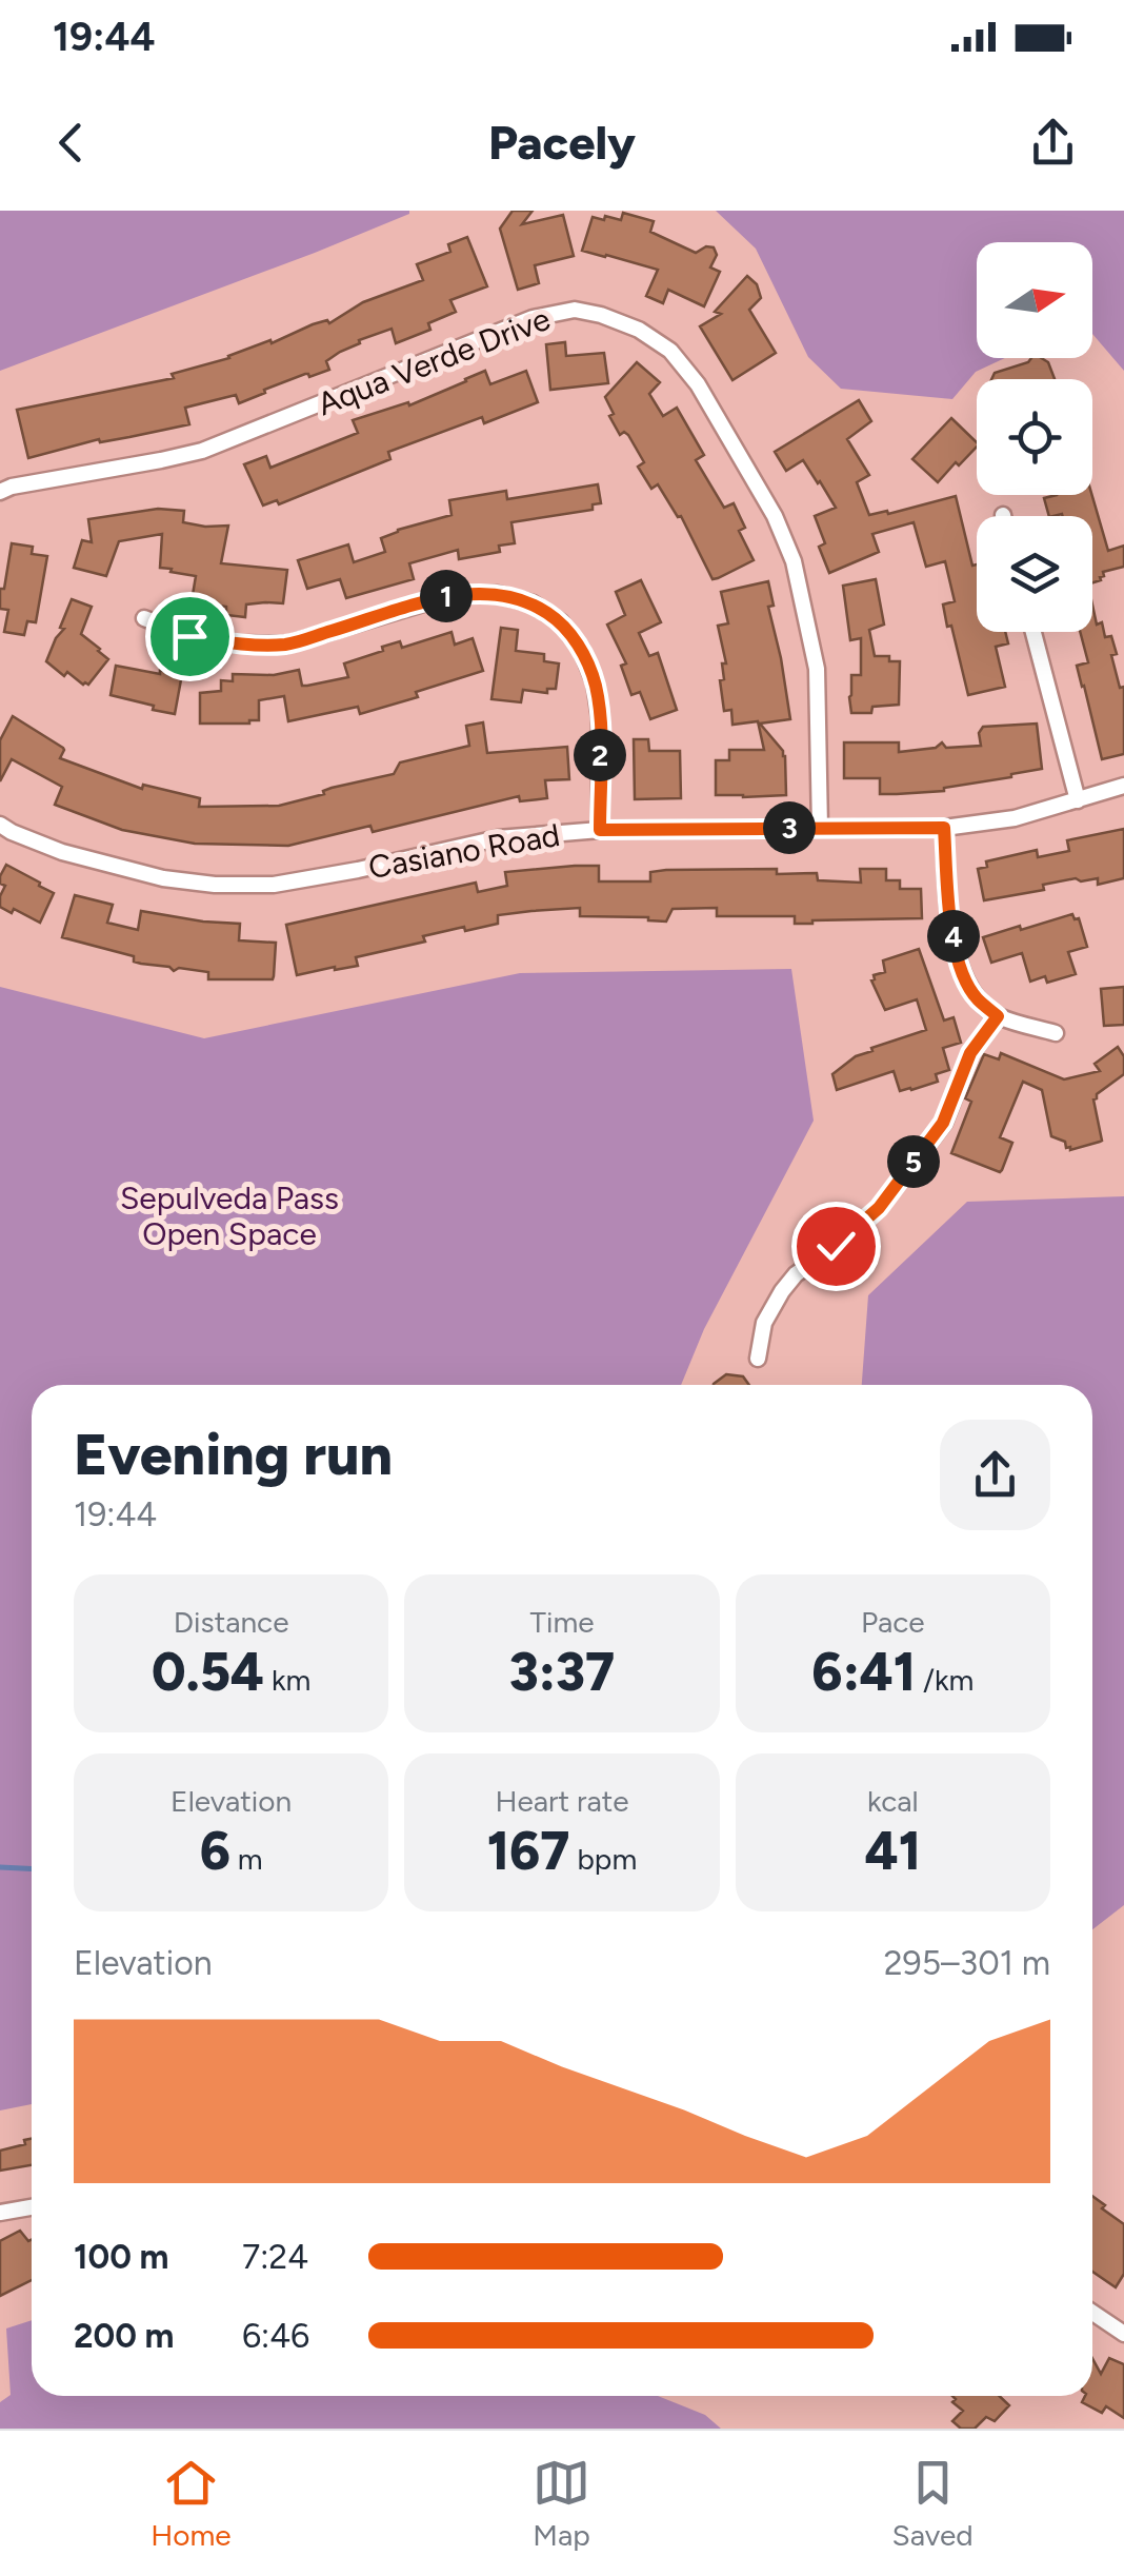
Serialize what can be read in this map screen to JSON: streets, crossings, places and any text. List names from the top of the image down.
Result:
{
  "streets": {
    "street": ["Aqua Verde Drive", "Casiano Road"]
  },
  "crossings": [
    ["Aqua Verde Drive", "Casiano Road"]
  ],
  "parks": ["Sepulveda Pass Open Space"],
  "north": "right",
  "page": {
    "status": "19:44",
    "header": "Pacely",
    "pins": [
      "1",
      "2",
      "3",
      "4",
      "5"
    ],
    "heading": ["Evening run", "19:44"],
    "stats": [
      ["Distance", "0.54 km"],
      ["Time", "3:37"],
      ["Pace", "6:41 /km"],
      ["Elevation", "6 m"],
      ["Heart rate", "167 bpm"],
      ["kcal", "41"]
    ],
    "chart": ["Elevation", "295–301 m"],
    "list": [
      {
        "name": "100 m",
        "note": "7:24"
      },
      {
        "name": "200 m",
        "note": "6:46"
      }
    ],
    "tabs": ["Home", "Map", "Saved"]
  }
}
